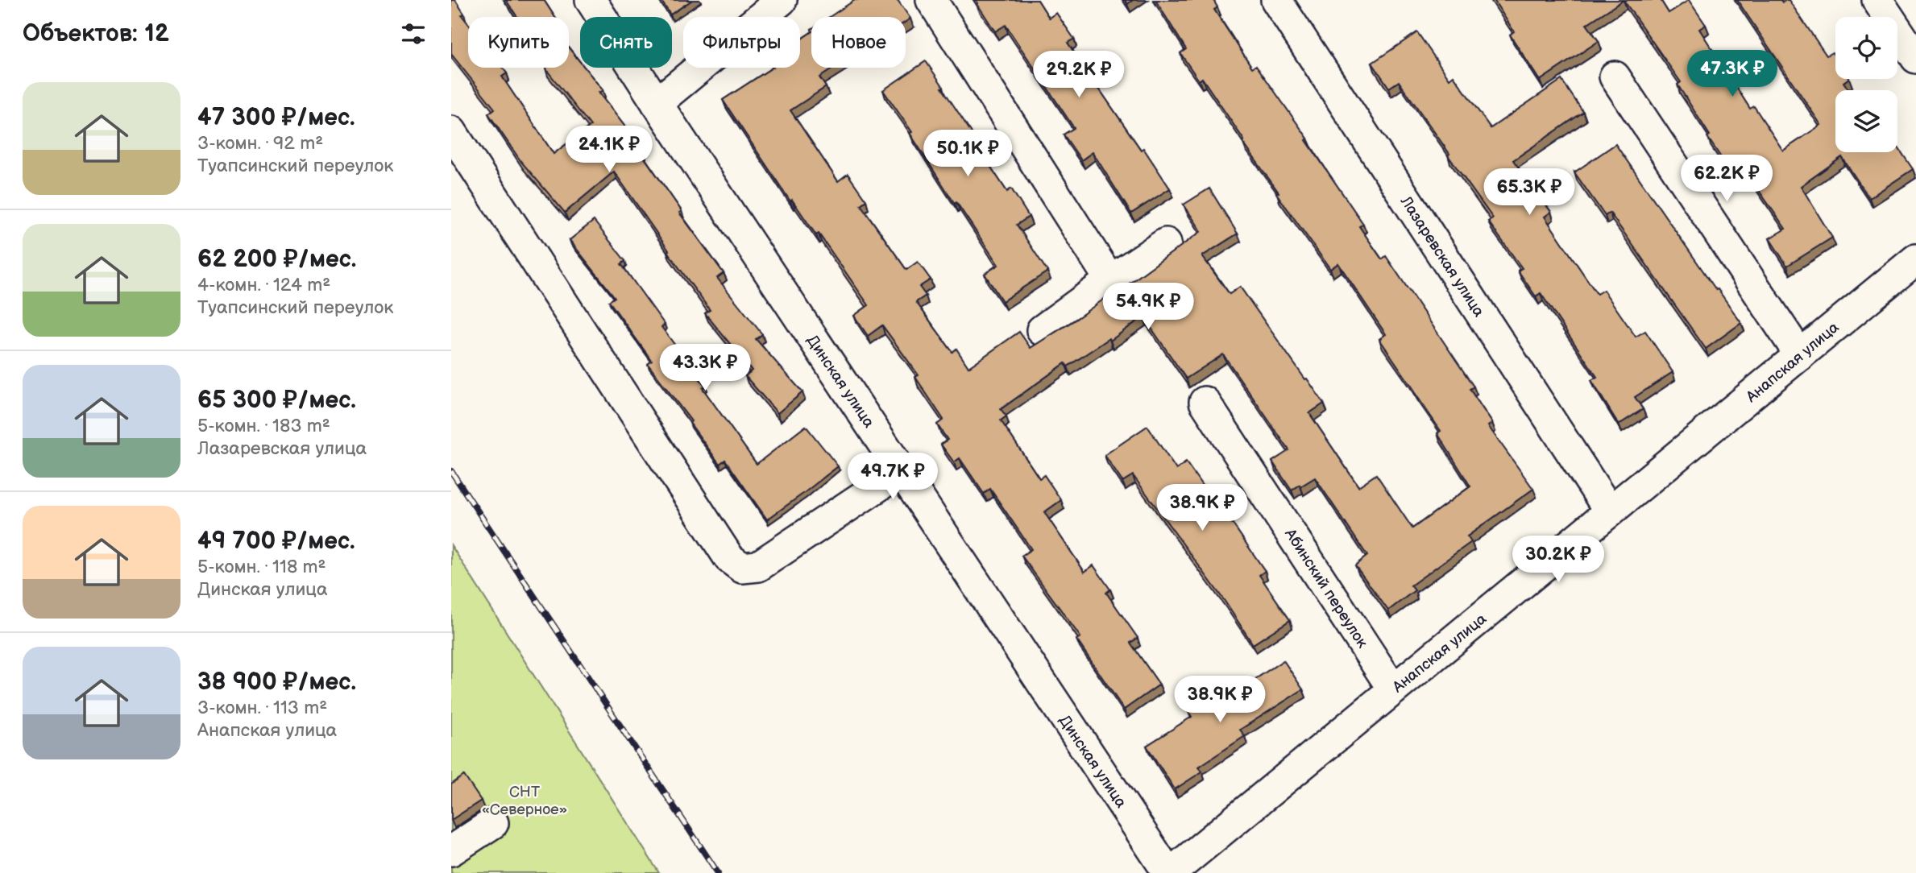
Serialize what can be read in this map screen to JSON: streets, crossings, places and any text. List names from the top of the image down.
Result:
{
  "streets": {
    "street": [
      "Лазаревская улица",
      "Анапская улица",
      "Динская улица",
      "Абинский переулок"
    ]
  },
  "crossings": [
    ["Лазаревская улица", "Анапская улица"],
    ["Анапская улица", "Динская улица"],
    ["Анапская улица", "Абинский переулок"]
  ],
  "parks": ["СНТ «Северное»"],
  "page": {
    "heading": "Объектов: 12",
    "chip": [
      "Купить",
      "Снять",
      "Фильтры",
      "Новое"
    ],
    "price": [
      "47.3K ₽",
      "29.2K ₽",
      "24.1K ₽",
      "50.1K ₽",
      "62.2K ₽",
      "65.3K ₽",
      "54.9K ₽",
      "43.3K ₽",
      "49.7K ₽",
      "38.9K ₽",
      "30.2K ₽",
      "38.9K ₽"
    ],
    "list": [
      {
        "name": "47 300 ₽/мес.",
        "note": "3-комн. · 92 m² · Туапсинский переулок"
      },
      {
        "name": "62 200 ₽/мес.",
        "note": "4-комн. · 124 m² · Туапсинский переулок"
      },
      {
        "name": "65 300 ₽/мес.",
        "note": "5-комн. · 183 m² · Лазаревская улица"
      },
      {
        "name": "49 700 ₽/мес.",
        "note": "5-комн. · 118 m² · Динская улица"
      },
      {
        "name": "38 900 ₽/мес.",
        "note": "3-комн. · 113 m² · Анапская улица"
      }
    ]
  }
}
